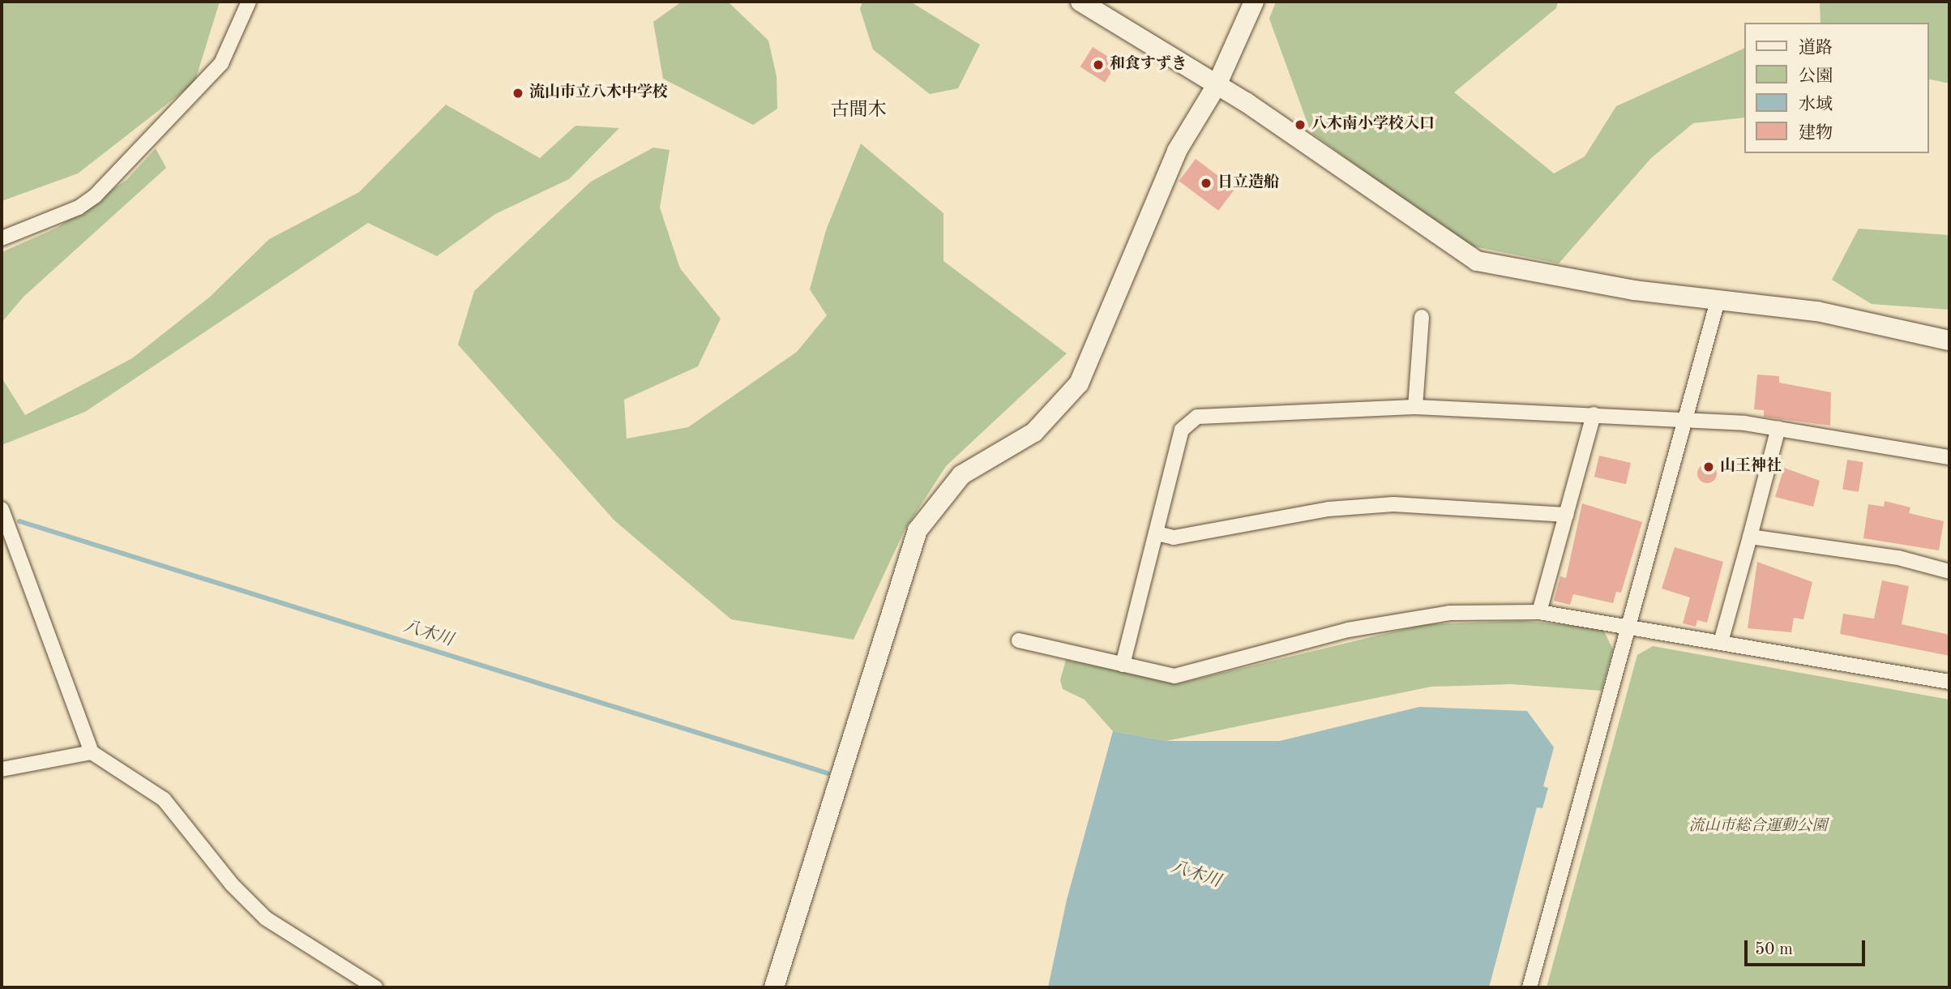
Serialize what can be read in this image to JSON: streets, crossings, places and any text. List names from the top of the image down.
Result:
{
  "districts": ["古間木"],
  "water": ["八木川"],
  "parks": ["流山市総合運動公園"],
  "places": [
    "和食すずき",
    "流山市立八木中学校",
    "八木南小学校入口",
    "日立造船",
    "山王神社"
  ],
  "legend": [
    "道路",
    "公園",
    "水域",
    "建物"
  ],
  "scale_bar": "50 m"
}
